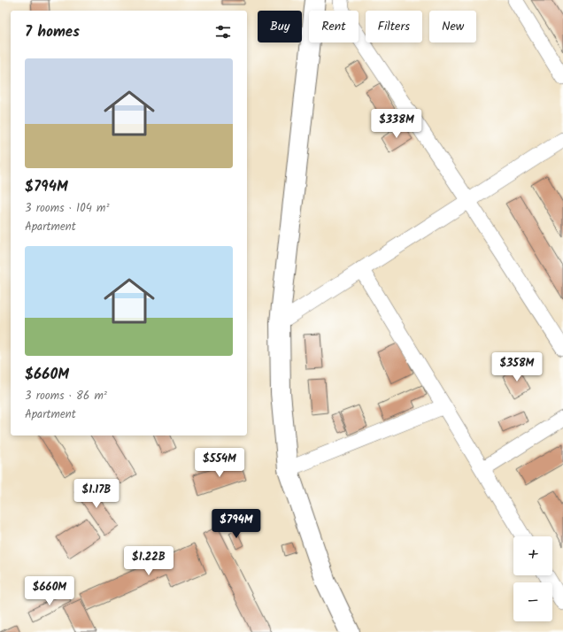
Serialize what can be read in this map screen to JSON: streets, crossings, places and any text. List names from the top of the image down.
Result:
{
  "page": {
    "chip": [
      "Buy",
      "Rent",
      "Filters",
      "New"
    ],
    "heading": "7 homes",
    "list": [
      {
        "name": "$794M",
        "note": "3 rooms · 104 m² · Apartment"
      },
      {
        "name": "$660M",
        "note": "3 rooms · 86 m² · Apartment"
      }
    ],
    "price": [
      "$338M",
      "$358M",
      "$554M",
      "$1.17B",
      "$794M",
      "$1.22B",
      "$660M"
    ],
    "map_buttons": ["+", "−"]
  }
}
